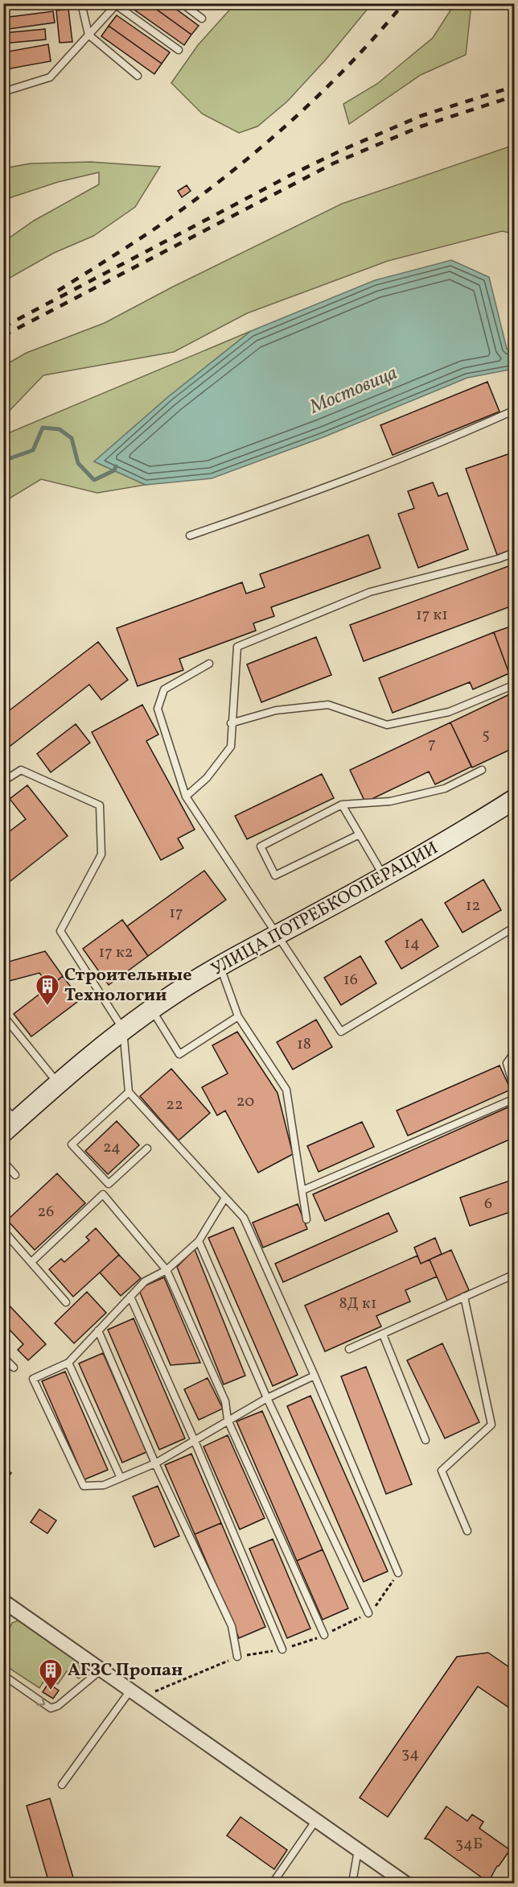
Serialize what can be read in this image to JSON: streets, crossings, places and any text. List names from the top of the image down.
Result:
{
  "streets": {
    "main road": ["УЛИЦА ПОТРЕБКООПЕРАЦИИ"]
  },
  "water": ["Мостовица"],
  "places": {
    "building": ["Строительные Технологии", "АГЗС Пропан"]
  },
  "house_numbers": [
    "17 к1",
    "5",
    "7",
    "12",
    "17",
    "14",
    "17 к2",
    "16",
    "18",
    "20",
    "22",
    "24",
    "6",
    "26",
    "8Д к1",
    "34",
    "34Б"
  ]
}
